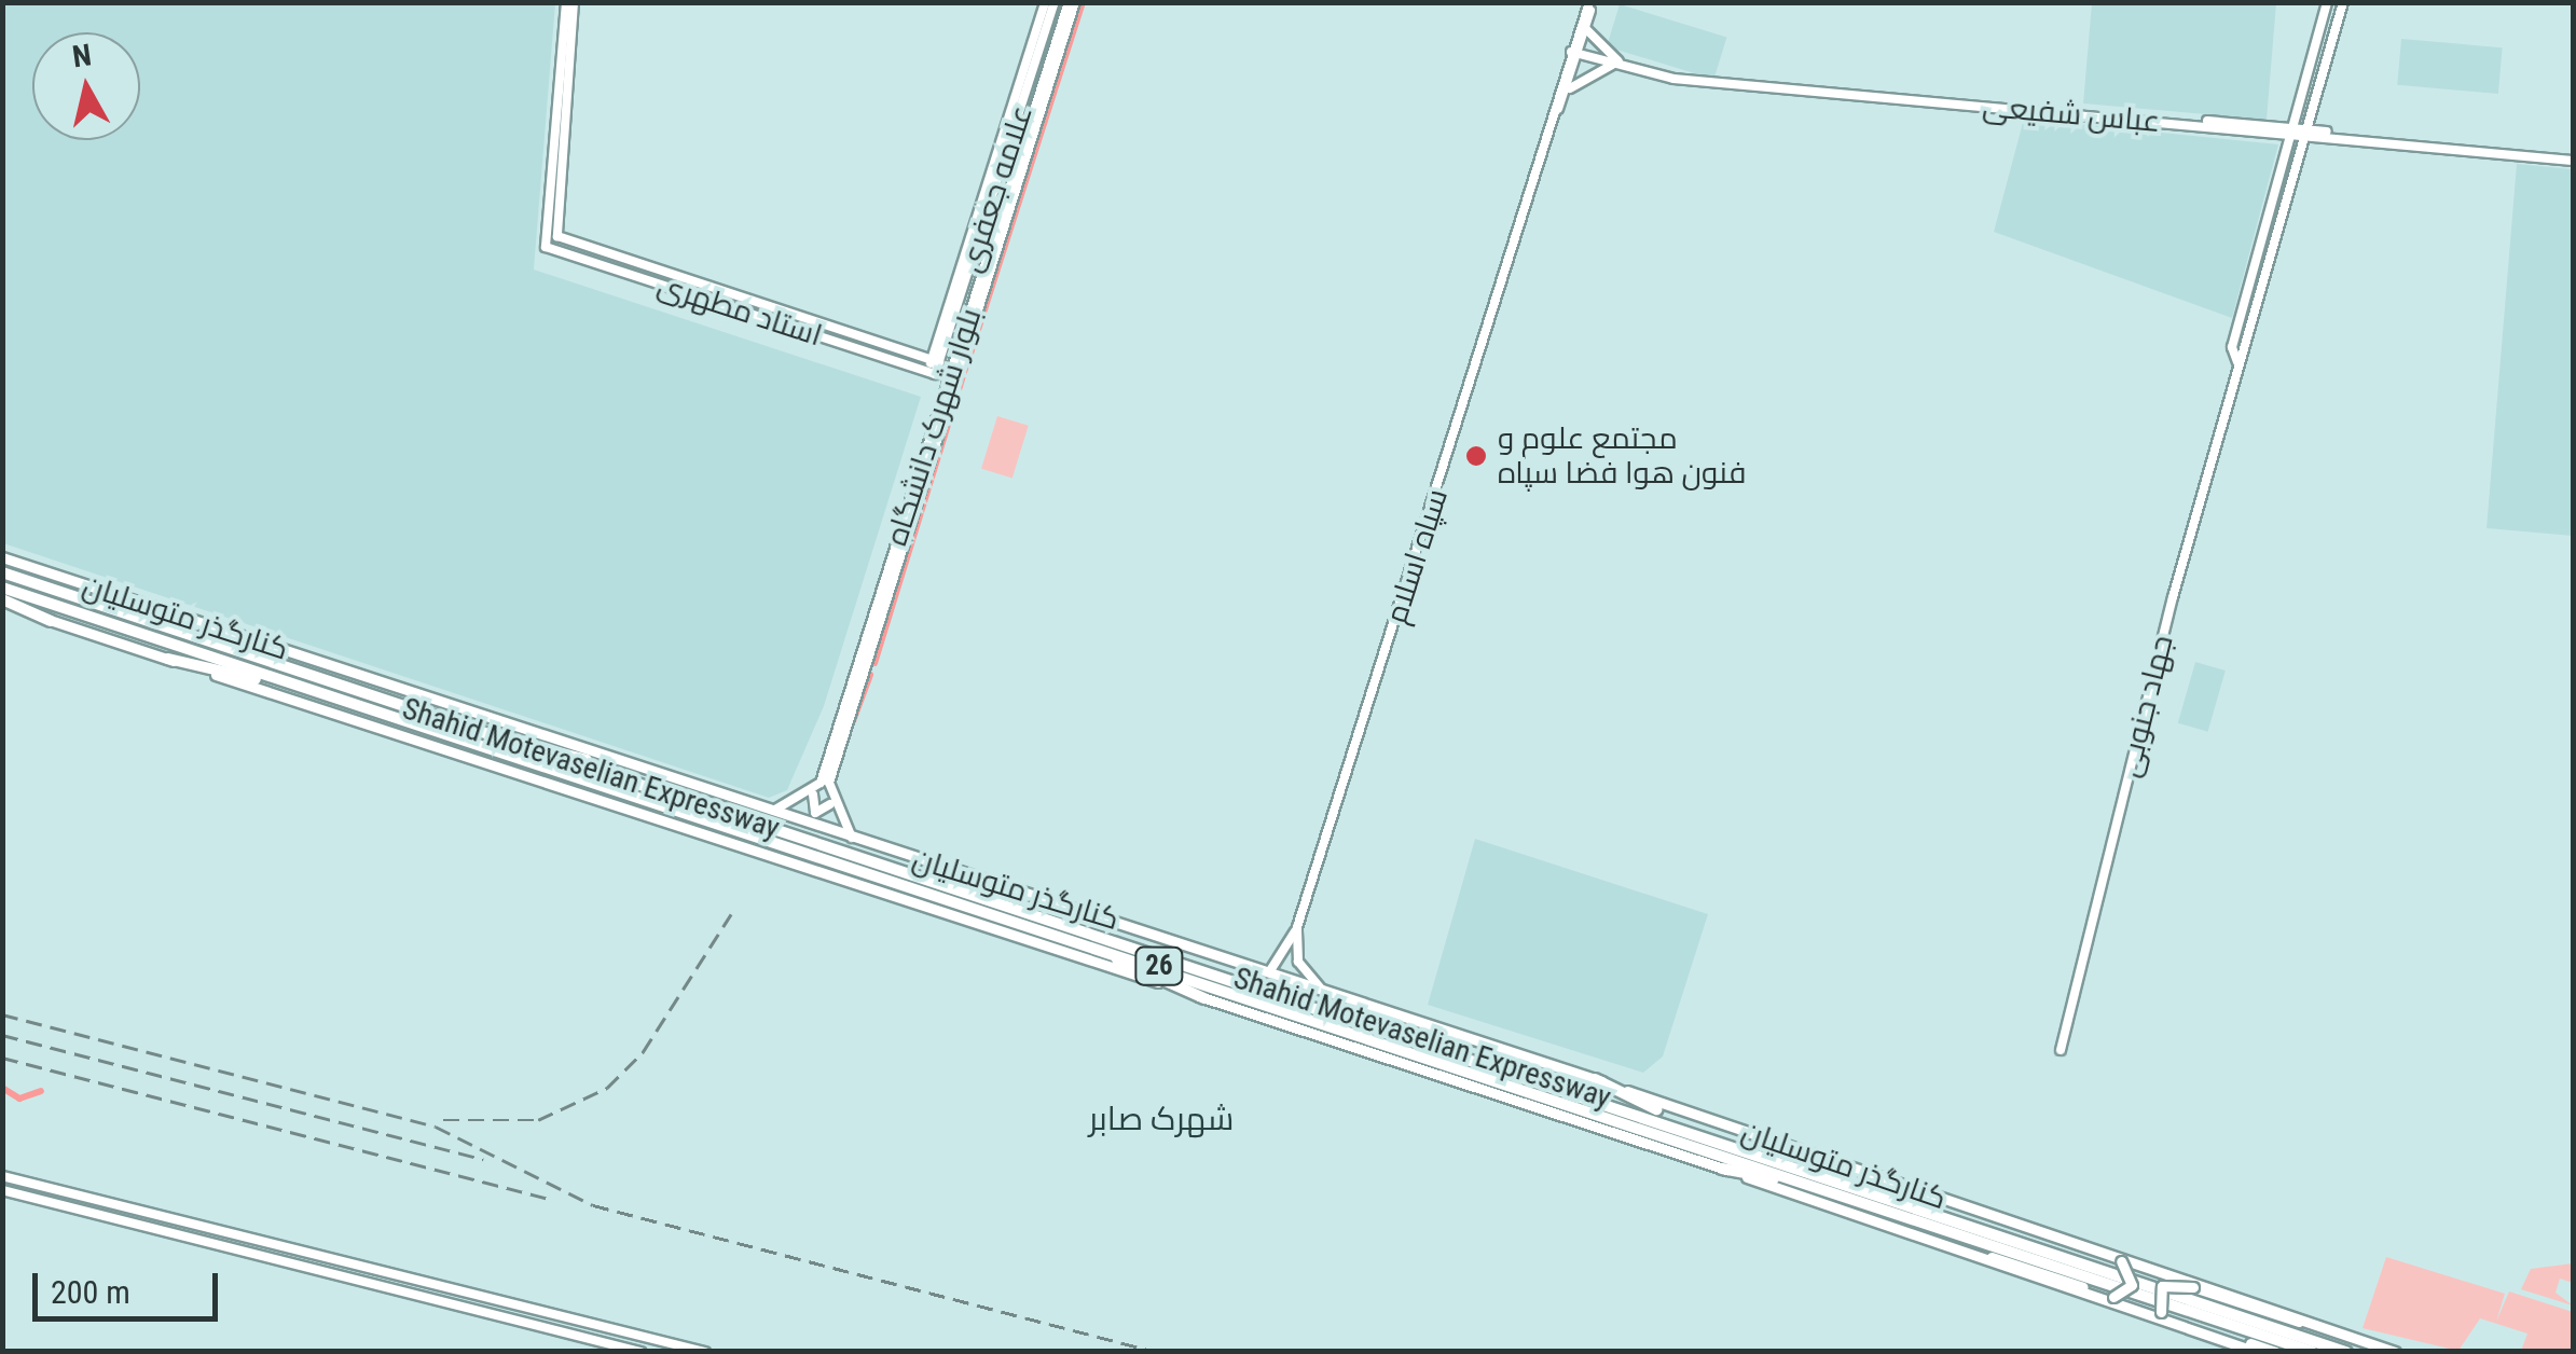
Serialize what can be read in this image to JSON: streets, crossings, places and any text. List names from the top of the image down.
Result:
{
  "streets": {
    "highway": ["Shahid Motevaselian Expressway", "26"],
    "main road": ["کنارگذر متوسلیان"],
    "street": [
      "عباس شفیعی",
      "علامه جعفری",
      "استاد مطهری",
      "بلوار شهرک دانشگاه",
      "سپاه اسلام",
      "جهاد جنوبی"
    ]
  },
  "crossings": [
    ["عباس شفیعی", "سپاه اسلام"],
    ["عباس شفیعی", "جهاد جنوبی"],
    ["علامه جعفری", "استاد مطهری"],
    ["سپاه اسلام", "کنارگذر متوسلیان"]
  ],
  "districts": ["شهرک صابر"],
  "places": ["مجتمع علوم و فنون هوا فضا سپاه"],
  "scale_bar": "200 m",
  "north": "top"
}
